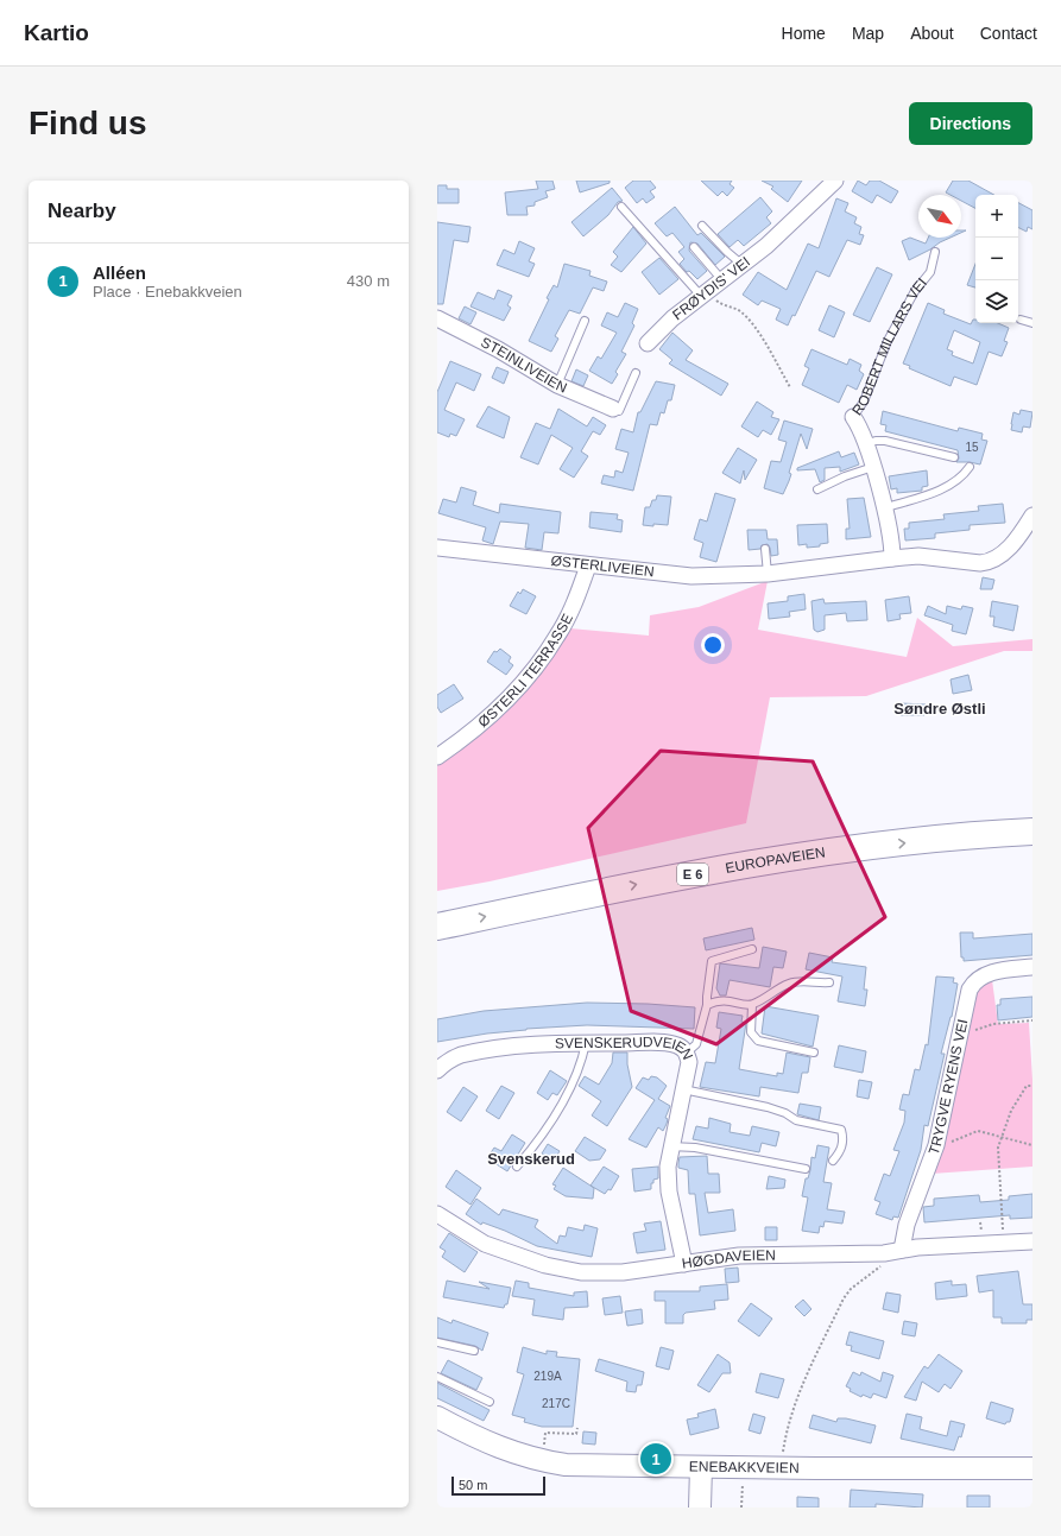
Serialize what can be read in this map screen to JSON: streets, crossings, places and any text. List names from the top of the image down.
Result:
{
  "streets": {
    "highway": ["EUROPAVEIEN", "E 6"],
    "main road": ["ENEBAKKVEIEN"],
    "street": [
      "FRØYDIS' VEI",
      "ROBERT MILLARS VEI",
      "STEINLIVEIEN",
      "ØSTERLIVEIEN",
      "ØSTERLI TERRASSE",
      "SVENSKERUDVEIEN",
      "TRYGVE RYENS VEI",
      "HØGDAVEIEN"
    ]
  },
  "crossings": [
    ["ROBERT MILLARS VEI", "ØSTERLIVEIEN"],
    ["ØSTERLIVEIEN", "ØSTERLI TERRASSE"],
    ["SVENSKERUDVEIEN", "HØGDAVEIEN"],
    ["TRYGVE RYENS VEI", "HØGDAVEIEN"]
  ],
  "districts": ["Søndre Østli", "Svenskerud"],
  "house_numbers": ["15", "219A", "217C"],
  "scale_bar": "50 m",
  "north": "bottom right",
  "page": {
    "header": "Kartio",
    "nav": [
      "Home",
      "Map",
      "About",
      "Contact"
    ],
    "buttons": "Directions",
    "title": "Find us",
    "heading": "Nearby",
    "map_buttons": ["+", "−"],
    "list": [
      {
        "mark": "1",
        "name": "Alléen",
        "note": "Place · Enebakkveien",
        "value": "430 m"
      }
    ],
    "pins": "1",
    "scale": "50 m"
  }
}
